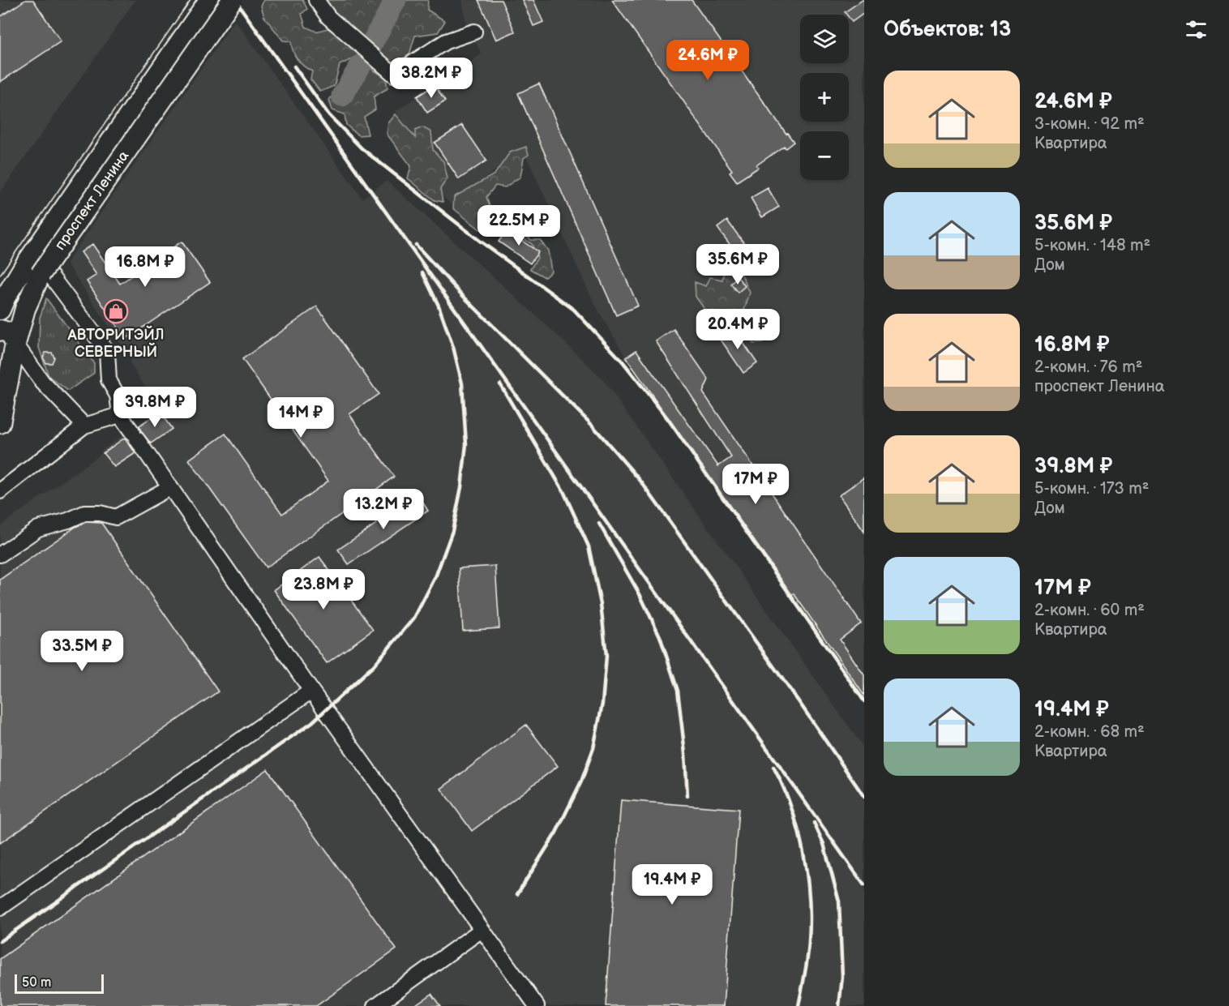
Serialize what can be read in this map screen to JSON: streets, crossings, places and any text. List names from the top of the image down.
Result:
{
  "streets": {
    "main road": ["проспект Ленина"]
  },
  "places": {
    "shop": ["АВТОРИТЭЙЛ СЕВЕРНЫЙ"]
  },
  "scale_bar": "50 m",
  "page": {
    "heading": "Объектов: 13",
    "map_buttons": ["+", "−"],
    "price": [
      "24.6M ₽",
      "38.2M ₽",
      "22.5M ₽",
      "35.6M ₽",
      "16.8M ₽",
      "20.4M ₽",
      "39.8M ₽",
      "14M ₽",
      "17M ₽",
      "13.2M ₽",
      "23.8M ₽",
      "33.5M ₽",
      "19.4M ₽"
    ],
    "list": [
      {
        "name": "24.6M ₽",
        "note": "3-комн. · 92 m² · Квартира"
      },
      {
        "name": "35.6M ₽",
        "note": "5-комн. · 148 m² · Дом"
      },
      {
        "name": "16.8M ₽",
        "note": "2-комн. · 76 m² · проспект Ленина"
      },
      {
        "name": "39.8M ₽",
        "note": "5-комн. · 173 m² · Дом"
      },
      {
        "name": "17M ₽",
        "note": "2-комн. · 60 m² · Квартира"
      },
      {
        "name": "19.4M ₽",
        "note": "2-комн. · 68 m² · Квартира"
      }
    ],
    "scale": "50 m"
  }
}
